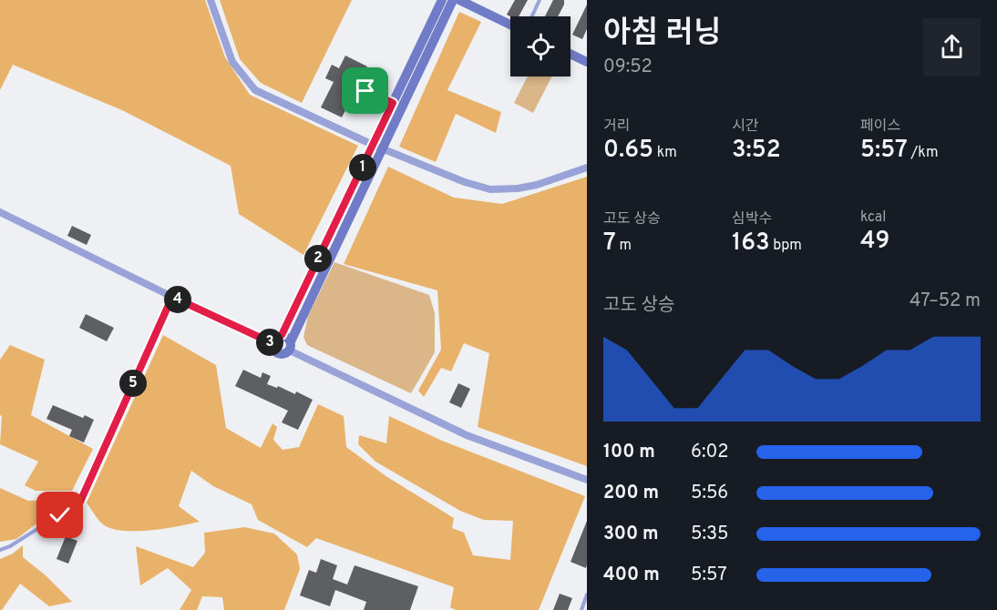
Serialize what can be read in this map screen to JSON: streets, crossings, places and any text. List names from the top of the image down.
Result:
{
  "page": {
    "heading": ["아침 러닝", "09:52"],
    "stats": [
      ["거리", "0.65 km"],
      ["시간", "3:52"],
      ["페이스", "5:57 /km"],
      ["고도 상승", "7 m"],
      ["심박수", "163 bpm"],
      ["kcal", "49"]
    ],
    "pins": [
      "1",
      "2",
      "4",
      "3",
      "5"
    ],
    "chart": ["고도 상승", "47–52 m"],
    "list": [
      {
        "name": "100 m",
        "note": "6:02"
      },
      {
        "name": "200 m",
        "note": "5:56"
      },
      {
        "name": "300 m",
        "note": "5:35"
      },
      {
        "name": "400 m",
        "note": "5:57"
      }
    ]
  }
}
